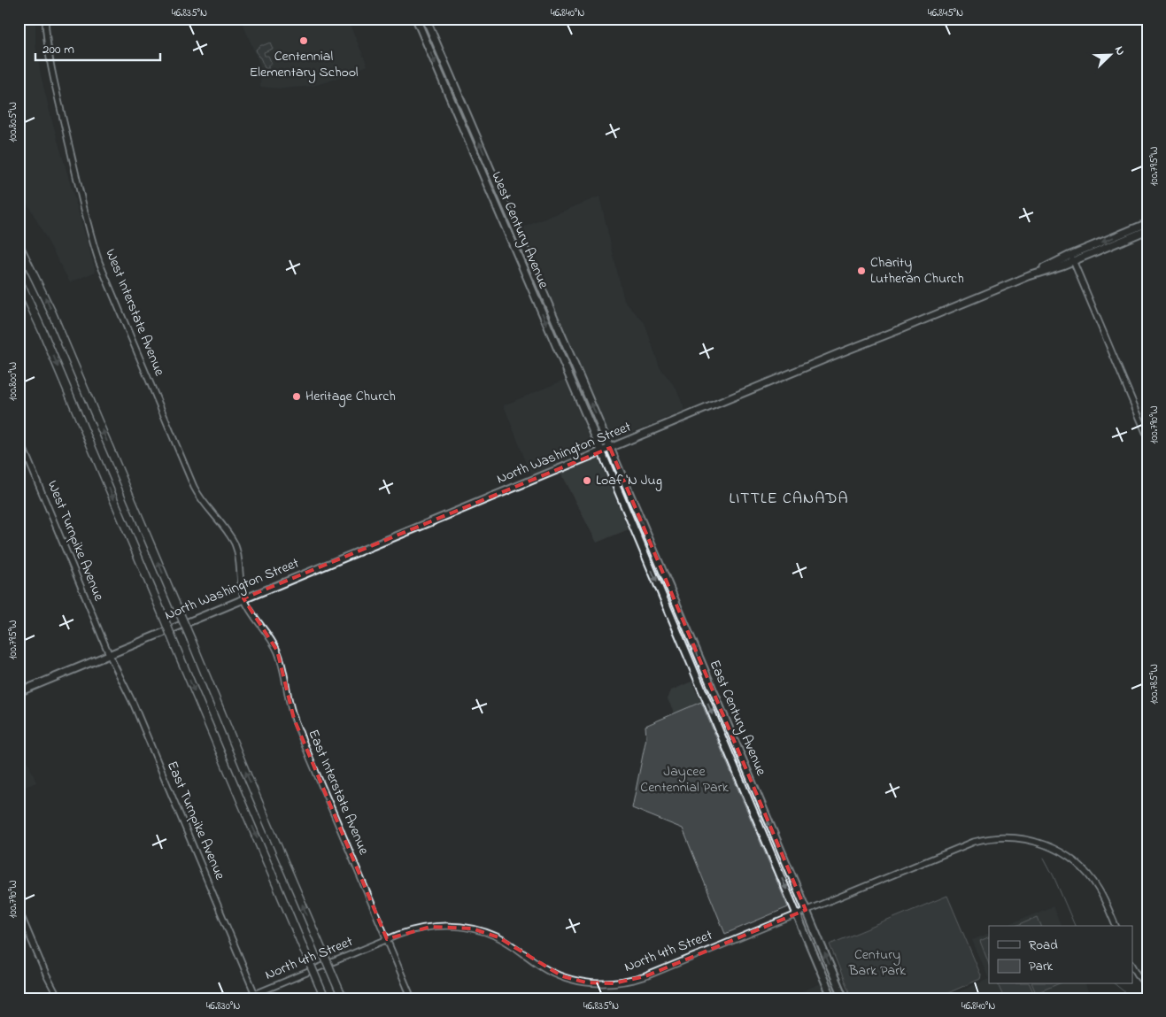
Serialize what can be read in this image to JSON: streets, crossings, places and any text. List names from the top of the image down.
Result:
{
  "streets": {
    "main road": ["West Century Avenue", "North Washington Street", "East Century Avenue"],
    "street": [
      "West Interstate Avenue",
      "West Turnpike Avenue",
      "East Interstate Avenue",
      "East Turnpike Avenue",
      "North 4th Street"
    ]
  },
  "crossings": [
    ["West Century Avenue", "North Washington Street"],
    ["West Century Avenue", "East Century Avenue"],
    ["West Interstate Avenue", "North Washington Street"],
    ["West Interstate Avenue", "East Interstate Avenue"],
    ["North Washington Street", "West Turnpike Avenue"],
    ["North Washington Street", "East Century Avenue"],
    ["North Washington Street", "East Interstate Avenue"],
    ["North Washington Street", "East Turnpike Avenue"],
    ["West Turnpike Avenue", "East Turnpike Avenue"],
    ["East Century Avenue", "North 4th Street"],
    ["East Interstate Avenue", "North 4th Street"],
    ["East Turnpike Avenue", "North 4th Street"]
  ],
  "districts": ["LITTLE CANADA"],
  "parks": ["Jaycee Centennial Park", "Century Bark Park"],
  "places": [
    "Centennial Elementary School",
    "Charity Lutheran Church",
    "Heritage Church",
    "Loaf 'N Jug"
  ],
  "legend": ["Road", "Park"],
  "scale_bar": "200 m",
  "north": "top right",
  "coordinates": [
    "46.835°N",
    "46.840°N",
    "46.845°N",
    "100.805°W",
    "100.795°W",
    "100.800°W",
    "100.790°W",
    "100.785°W",
    "46.830°N"
  ]
}
